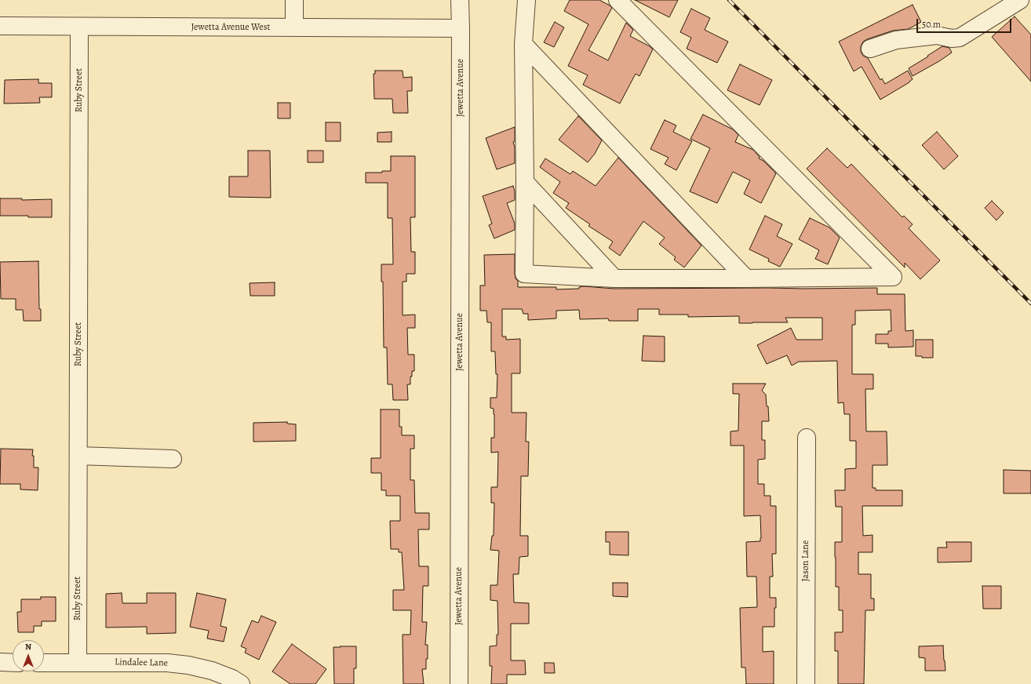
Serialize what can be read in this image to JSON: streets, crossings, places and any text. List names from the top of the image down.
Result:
{
  "streets": {
    "street": [
      "Jewetta Avenue West",
      "Jewetta Avenue",
      "Ruby Street",
      "Jason Lane",
      "Lindalee Lane"
    ]
  },
  "crossings": [
    ["Jewetta Avenue West", "Jewetta Avenue"],
    ["Jewetta Avenue West", "Ruby Street"],
    ["Ruby Street", "Lindalee Lane"]
  ],
  "scale_bar": "50 m",
  "north": "top"
}
